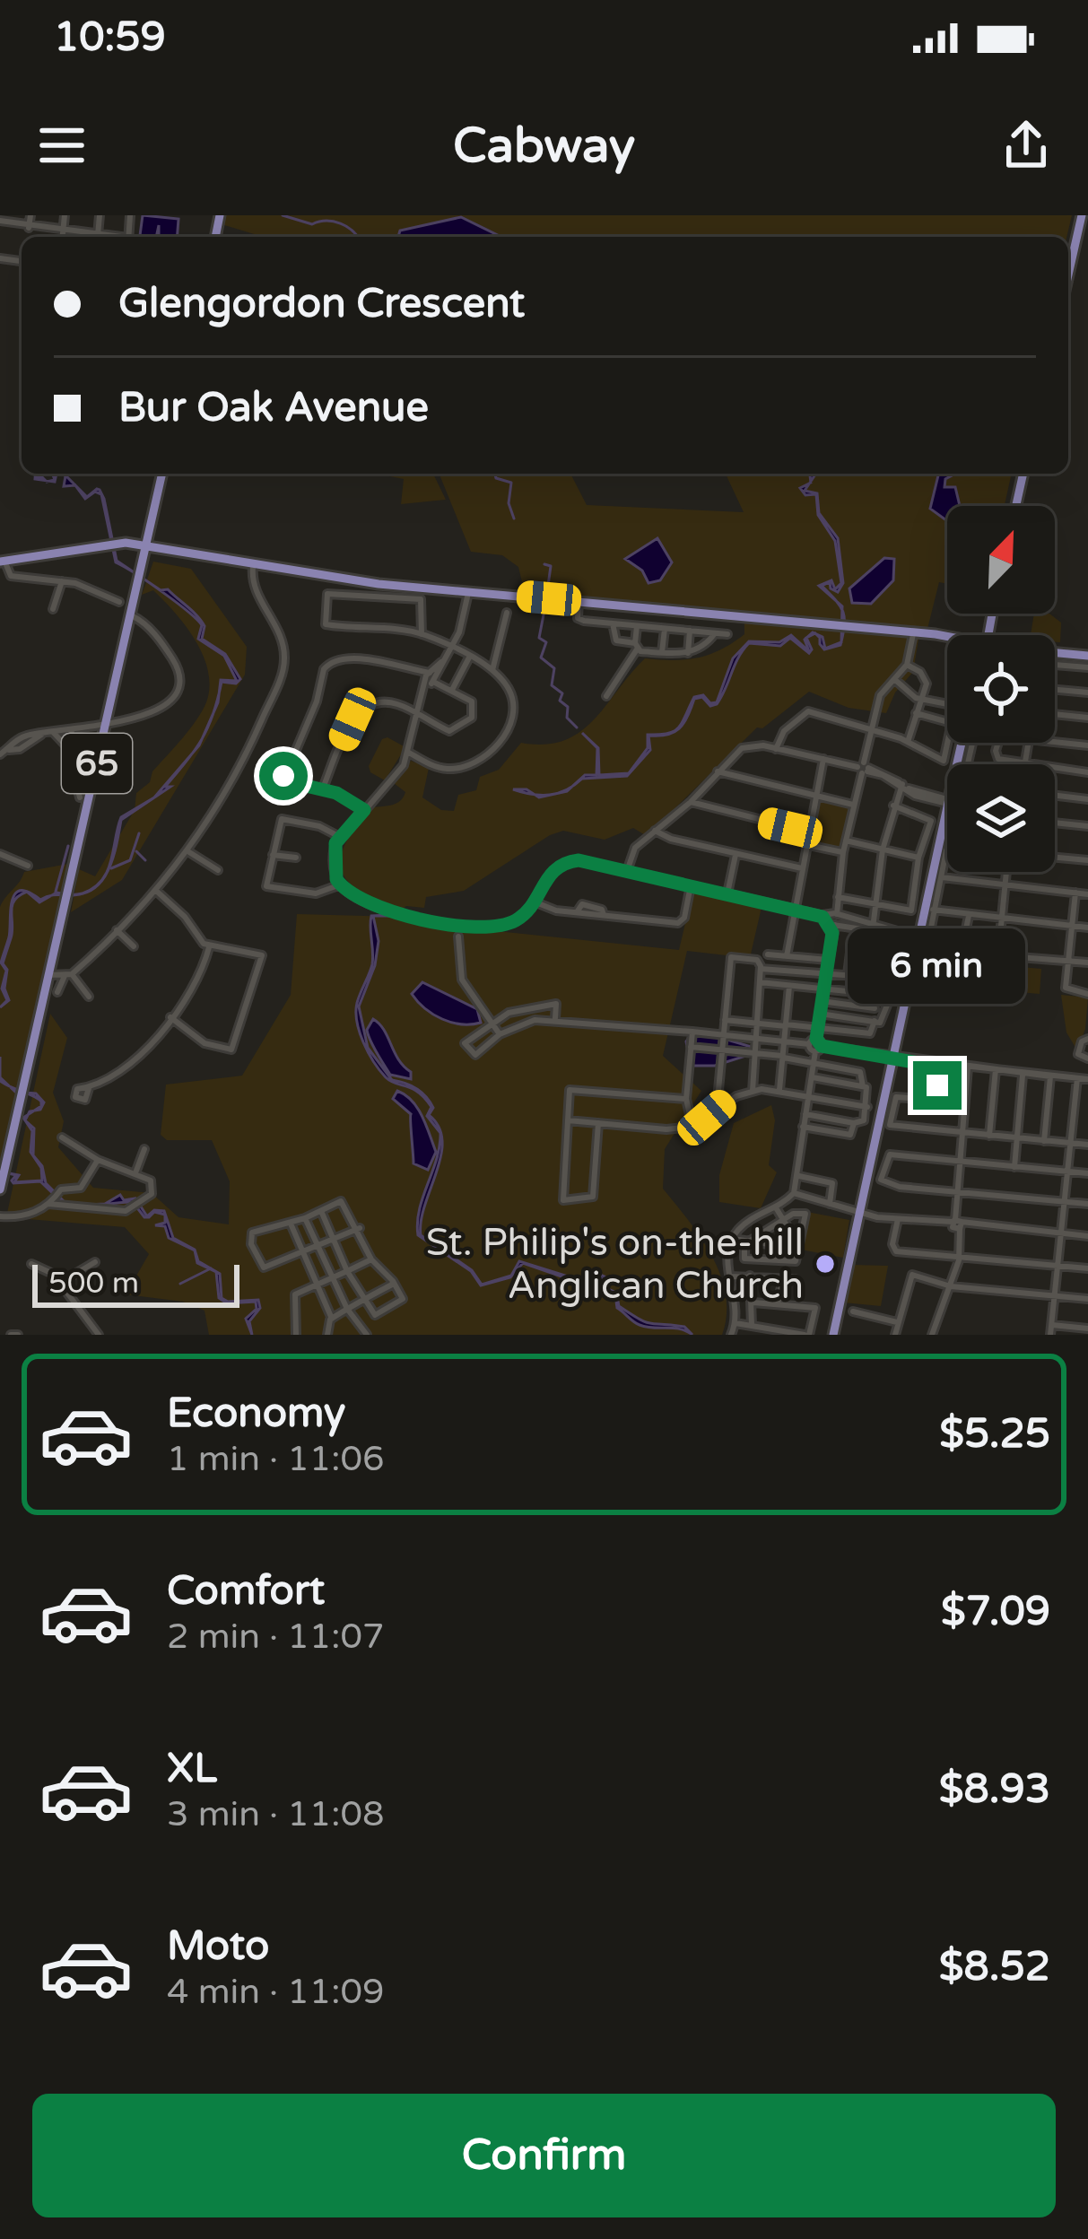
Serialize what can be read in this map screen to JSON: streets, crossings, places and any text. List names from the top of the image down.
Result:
{
  "streets": {
    "main road": ["65"]
  },
  "places": ["St. Philip's on-the-hill Anglican Church"],
  "scale_bar": "500 m",
  "north": "top right",
  "page": {
    "status": "10:59",
    "header": "Cabway",
    "banner": ["Glengordon Crescent", "Bur Oak Avenue"],
    "bubble": "6 min",
    "scale": "500 m",
    "list": [
      {
        "name": "Economy",
        "note": "1 min · 11:06",
        "value": "$5.25"
      },
      {
        "name": "Comfort",
        "note": "2 min · 11:07",
        "value": "$7.09"
      },
      {
        "name": "XL",
        "note": "3 min · 11:08",
        "value": "$8.93"
      },
      {
        "name": "Moto",
        "note": "4 min · 11:09",
        "value": "$8.52"
      }
    ],
    "buttons": "Confirm"
  }
}
